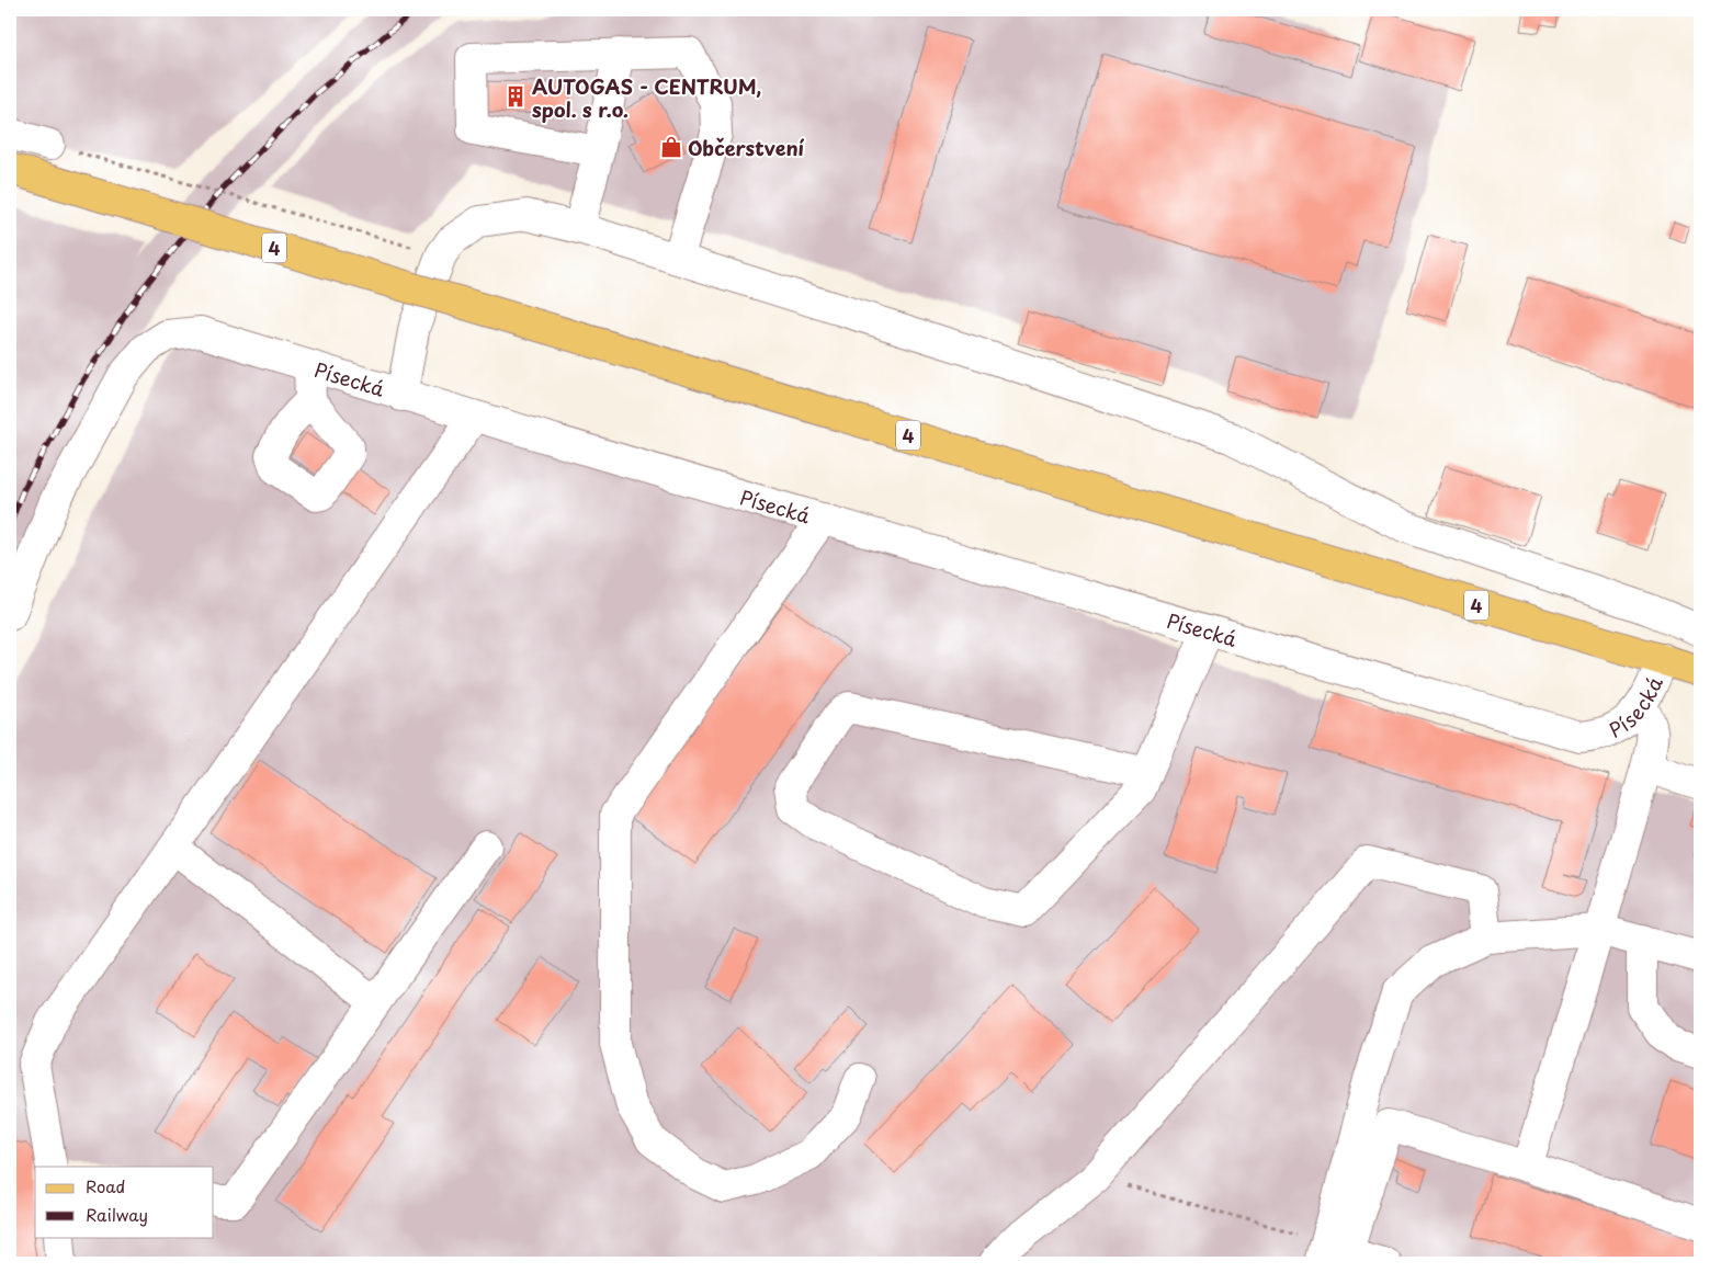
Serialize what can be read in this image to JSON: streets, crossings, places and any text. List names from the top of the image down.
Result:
{
  "streets": {
    "main road": ["4", "Písecká"]
  },
  "places": {
    "building": ["AUTOGAS - CENTRUM, spol. s r.o."],
    "shop": ["Občerstvení"]
  },
  "legend": ["Road", "Railway"]
}
